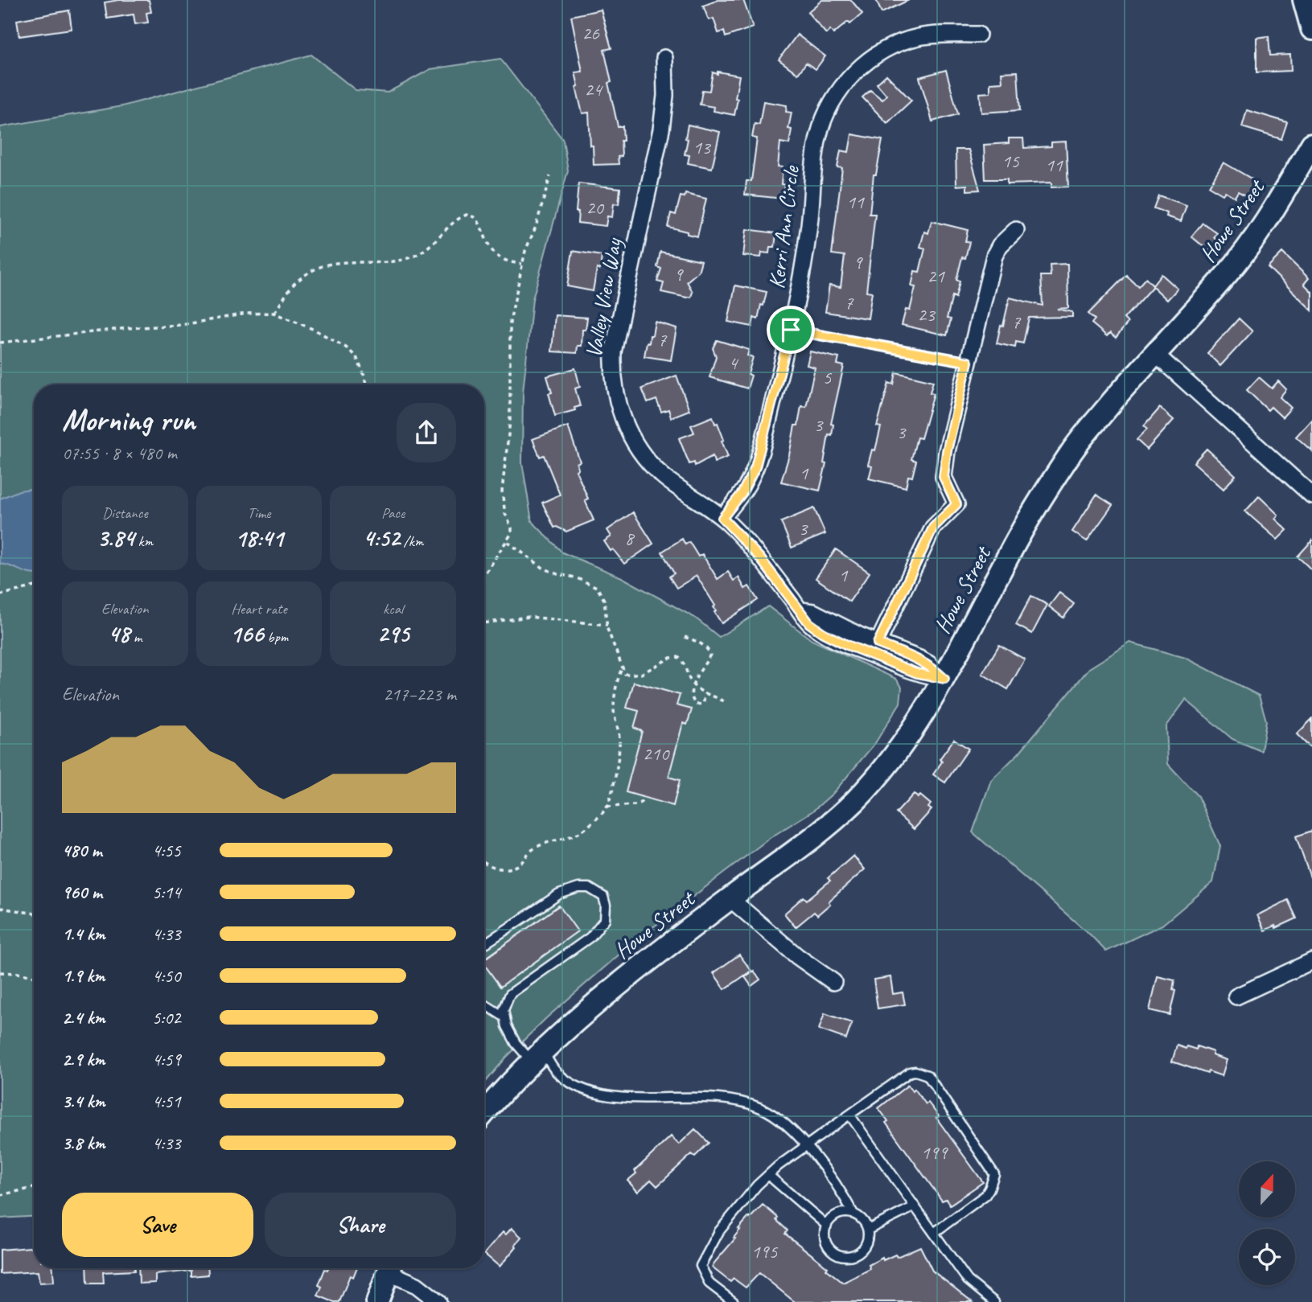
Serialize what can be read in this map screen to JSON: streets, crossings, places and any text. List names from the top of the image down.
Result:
{
  "streets": {
    "main road": ["Howe Street"],
    "street": ["Kerri Ann Circle", "Valley View Way"]
  },
  "crossings": [
    ["Howe Street", "Valley View Way"],
    ["Kerri Ann Circle", "Valley View Way"]
  ],
  "house_numbers": [
    "26",
    "24",
    "13",
    "15",
    "11",
    "11",
    "20",
    "9",
    "9",
    "21",
    "7",
    "23",
    "7",
    "7",
    "4",
    "5",
    "3",
    "3",
    "1",
    "3",
    "8",
    "1",
    "210",
    "199",
    "195"
  ],
  "north": "top",
  "page": {
    "heading": ["Morning run", "07:55 · 8 × 480 m"],
    "stats": [
      ["Distance", "3.84 km"],
      ["Time", "18:41"],
      ["Pace", "4:52 /km"],
      ["Elevation", "48 m"],
      ["Heart rate", "166 bpm"],
      ["kcal", "295"]
    ],
    "chart": ["Elevation", "217–223 m"],
    "list": [
      {
        "name": "480 m",
        "note": "4:55"
      },
      {
        "name": "960 m",
        "note": "5:14"
      },
      {
        "name": "1.4 km",
        "note": "4:33"
      },
      {
        "name": "1.9 km",
        "note": "4:50"
      },
      {
        "name": "2.4 km",
        "note": "5:02"
      },
      {
        "name": "2.9 km",
        "note": "4:59"
      },
      {
        "name": "3.4 km",
        "note": "4:51"
      },
      {
        "name": "3.8 km",
        "note": "4:33"
      }
    ],
    "buttons": ["Save", "Share"]
  }
}
